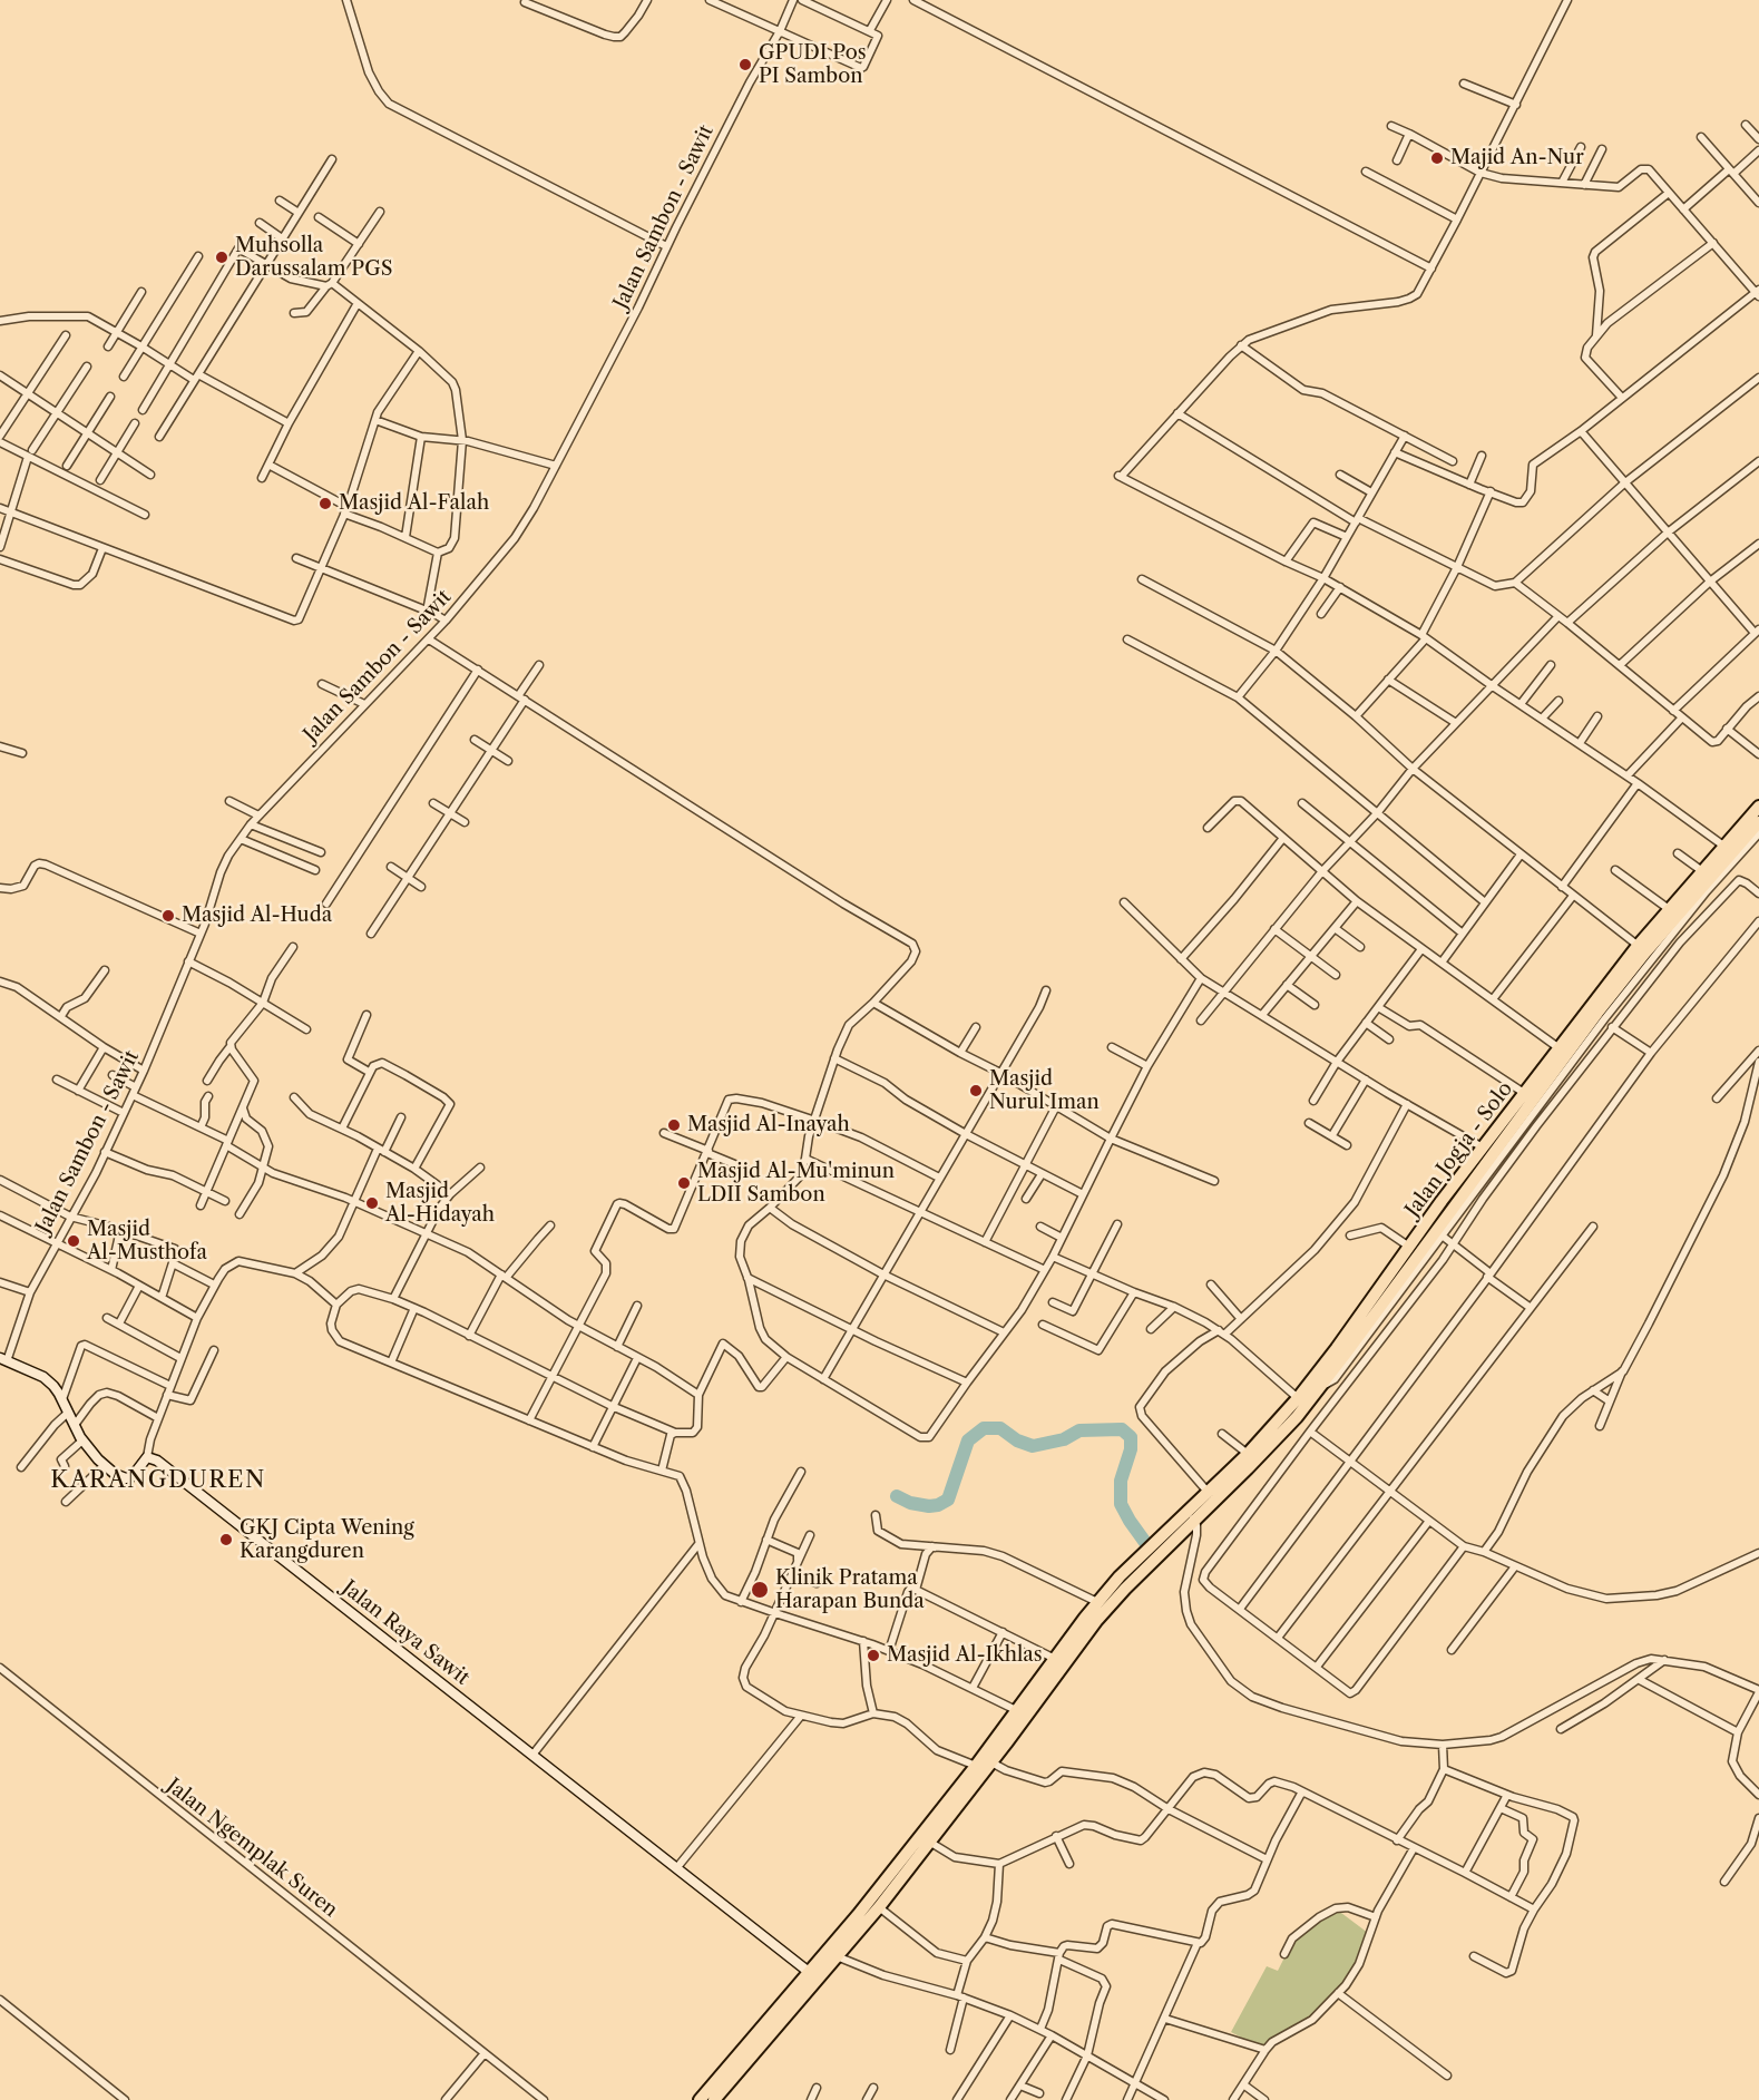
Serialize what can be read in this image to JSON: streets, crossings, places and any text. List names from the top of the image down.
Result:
{
  "streets": {
    "highway": ["Jalan Jogja - Solo"],
    "street": ["Jalan Sambon - Sawit", "Jalan Raya Sawit", "Jalan Ngemplak Suren"]
  },
  "districts": ["KARANGDUREN"],
  "places": [
    "GPUDI Pos PI Sambon",
    "Majid An-Nur",
    "Muhsolla Darussalam PGS",
    "Masjid Al-Falah",
    "Masjid Al-Huda",
    "Masjid Nurul Iman",
    "Masjid Al-Inayah",
    "Masjid Al-Mu'minun LDII Sambon",
    "Masjid Al-Hidayah",
    "Masjid Al-Musthofa",
    "GKJ Cipta Wening Karangduren",
    "Klinik Pratama Harapan Bunda",
    "Masjid Al-Ikhlas"
  ]
}
